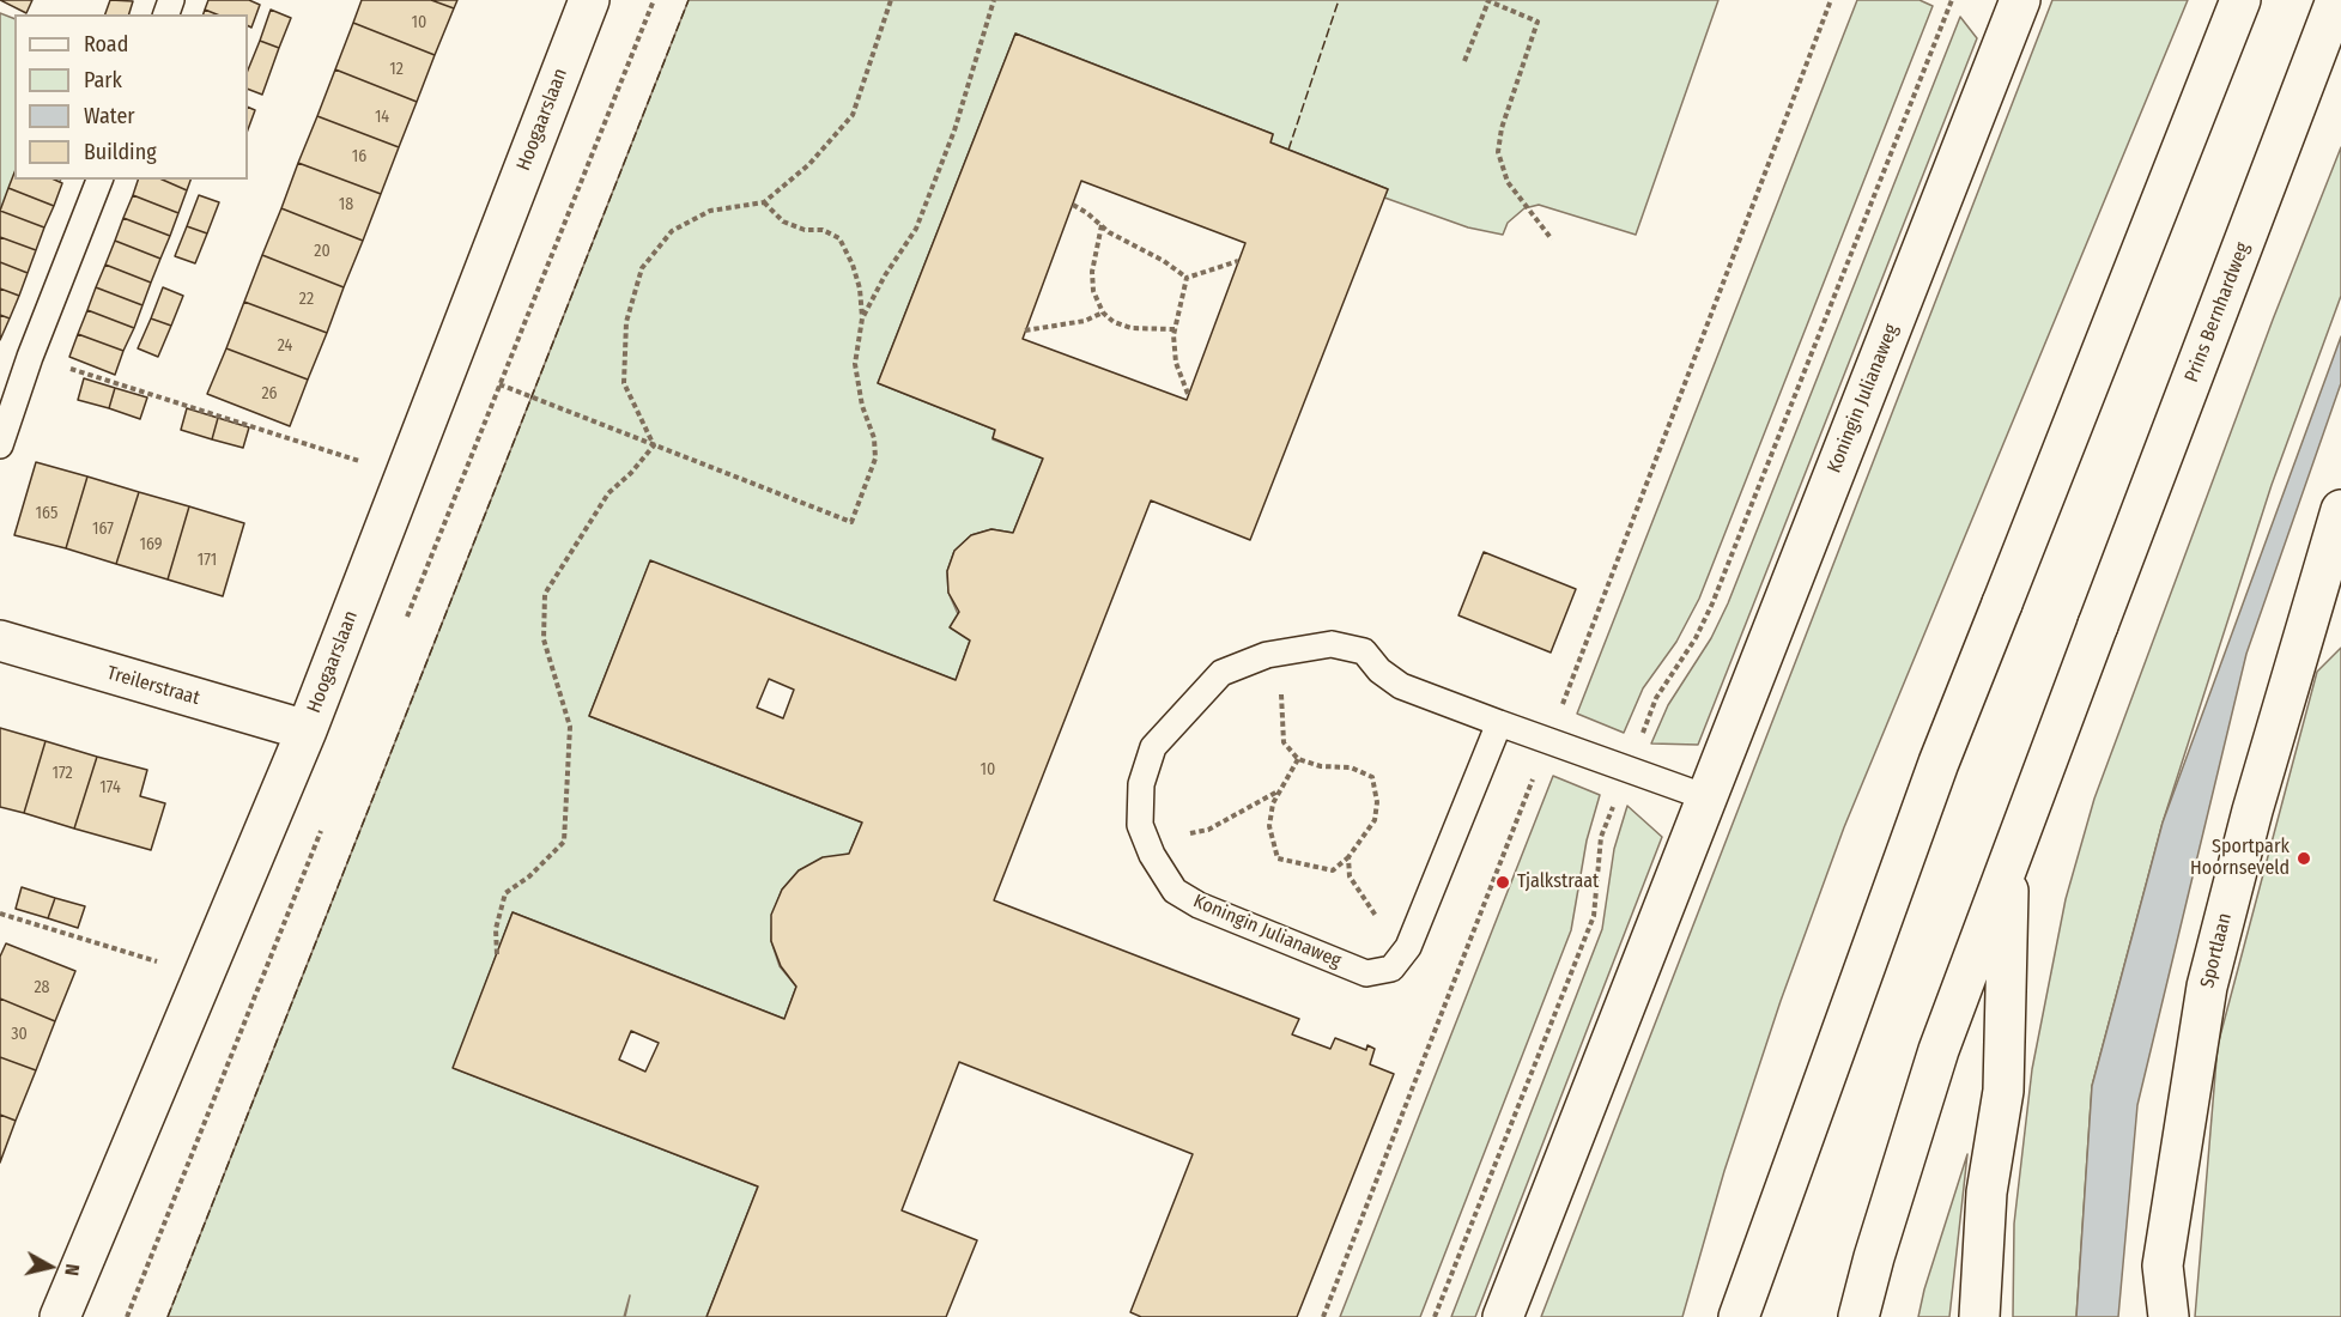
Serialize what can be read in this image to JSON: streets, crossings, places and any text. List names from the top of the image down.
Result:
{
  "streets": {
    "main road": [
      "Hoogaarslaan",
      "Prins Bernhardweg",
      "Koningin Julianaweg",
      "Treilerstraat",
      "Sportlaan"
    ]
  },
  "crossings": [
    ["Hoogaarslaan", "Treilerstraat"]
  ],
  "places": ["Sportpark Hoornseveld", "Tjalkstraat"],
  "house_numbers": [
    "10",
    "12",
    "14",
    "16",
    "18",
    "20",
    "22",
    "24",
    "26",
    "165",
    "167",
    "169",
    "171",
    "10",
    "172",
    "174",
    "28",
    "30"
  ],
  "legend": [
    "Road",
    "Park",
    "Water",
    "Building"
  ],
  "north": "right"
}
